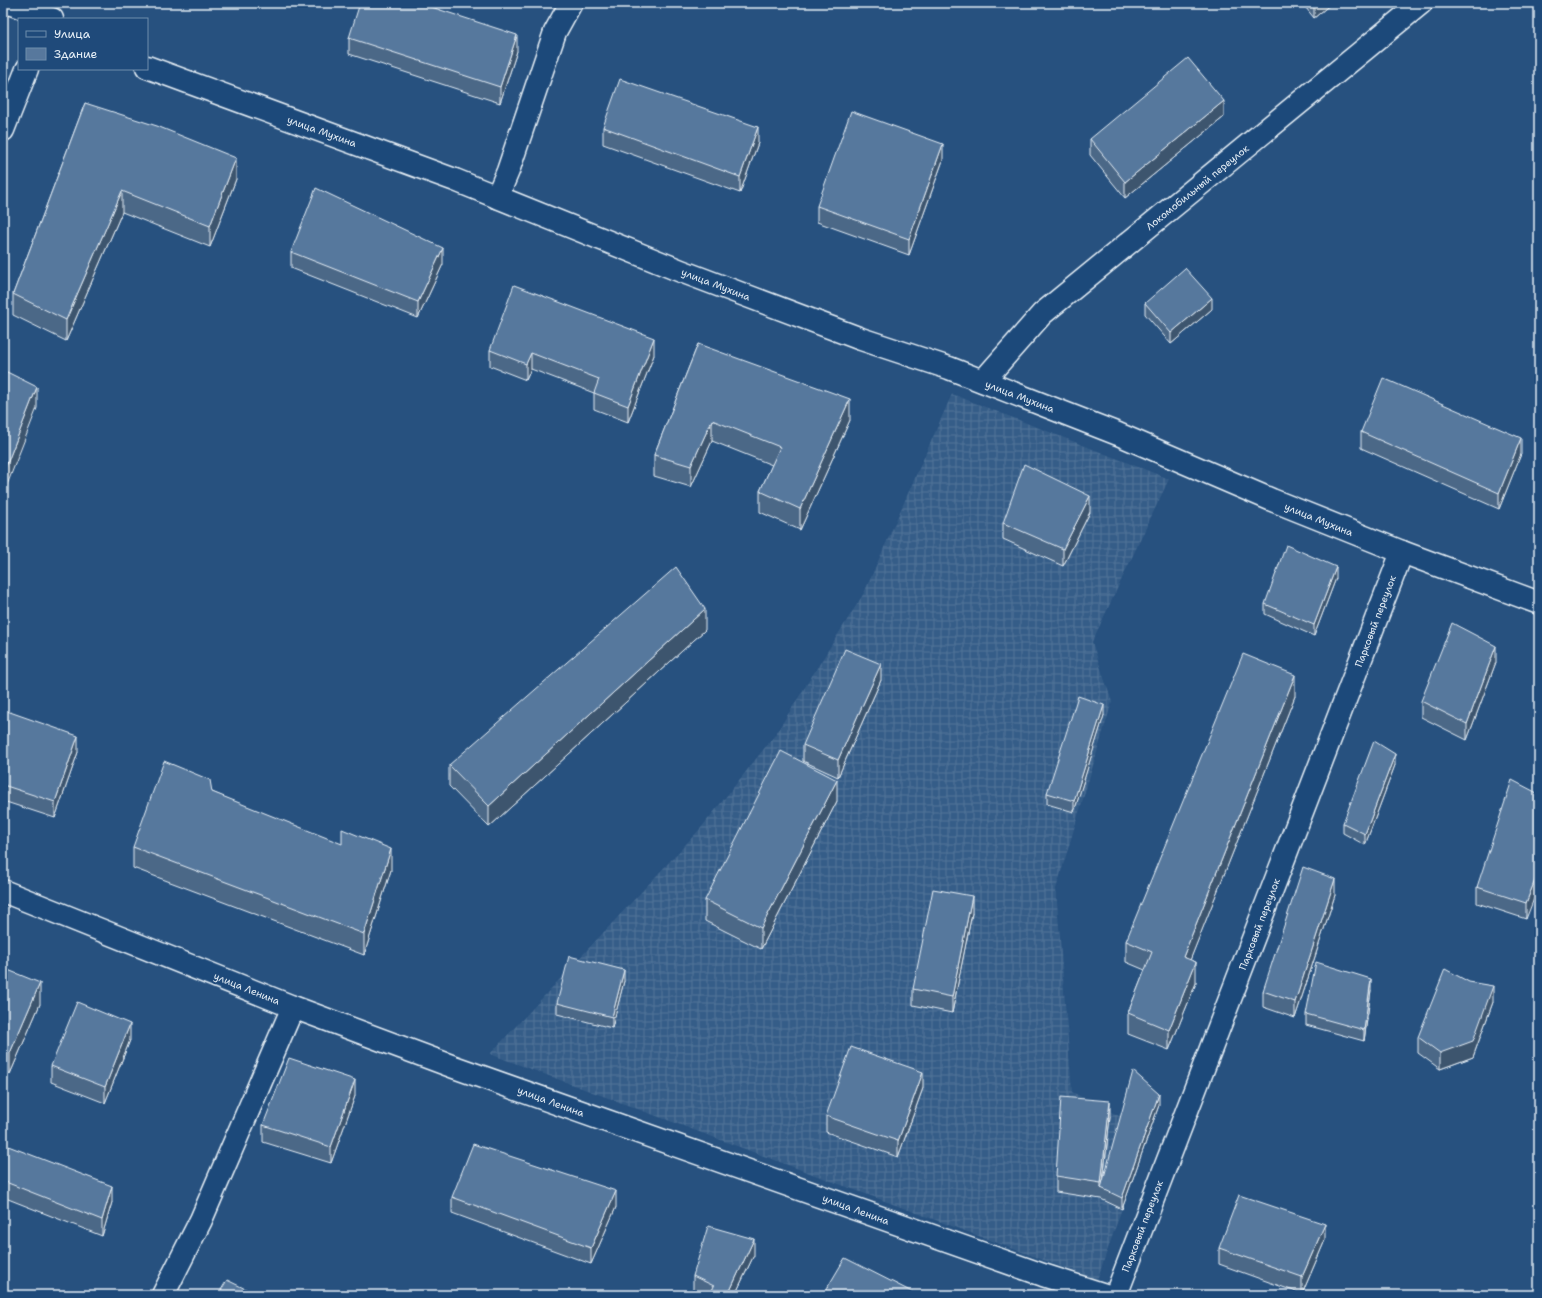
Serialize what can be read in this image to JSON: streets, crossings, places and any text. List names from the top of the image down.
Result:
{
  "streets": {
    "street": [
      "улица Мухина",
      "Локомобильный переулок",
      "Парковый переулок",
      "улица Ленина"
    ]
  },
  "crossings": [
    ["улица Мухина", "Локомобильный переулок"],
    ["улица Мухина", "Парковый переулок"]
  ],
  "legend": ["Улица", "Здание"]
}
